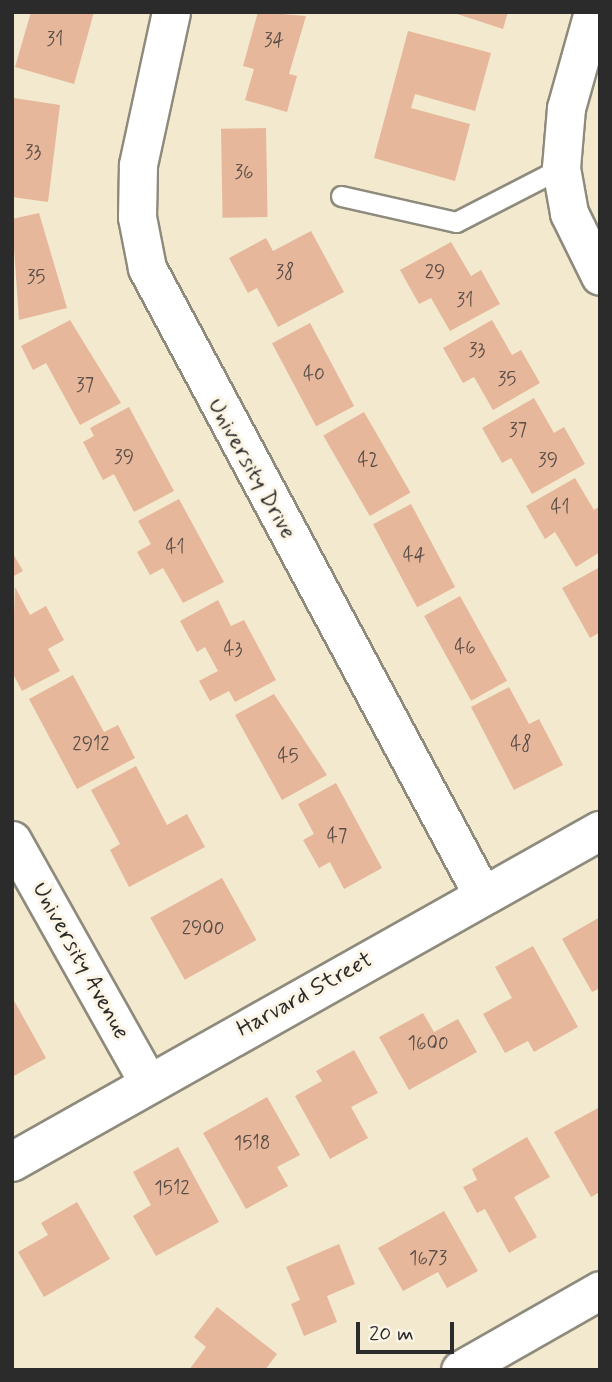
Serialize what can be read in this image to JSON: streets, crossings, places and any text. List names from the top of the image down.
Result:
{
  "streets": {
    "street": ["University Drive", "University Avenue", "Harvard Street"]
  },
  "crossings": [
    ["University Drive", "Harvard Street"],
    ["University Avenue", "Harvard Street"]
  ],
  "house_numbers": [
    "31",
    "34",
    "33",
    "36",
    "38",
    "29",
    "35",
    "31",
    "33",
    "40",
    "35",
    "37",
    "37",
    "39",
    "42",
    "39",
    "41",
    "41",
    "44",
    "46",
    "43",
    "2912",
    "48",
    "45",
    "47",
    "2900",
    "1600",
    "1518",
    "1512",
    "1673"
  ],
  "scale_bar": "20 m"
}
